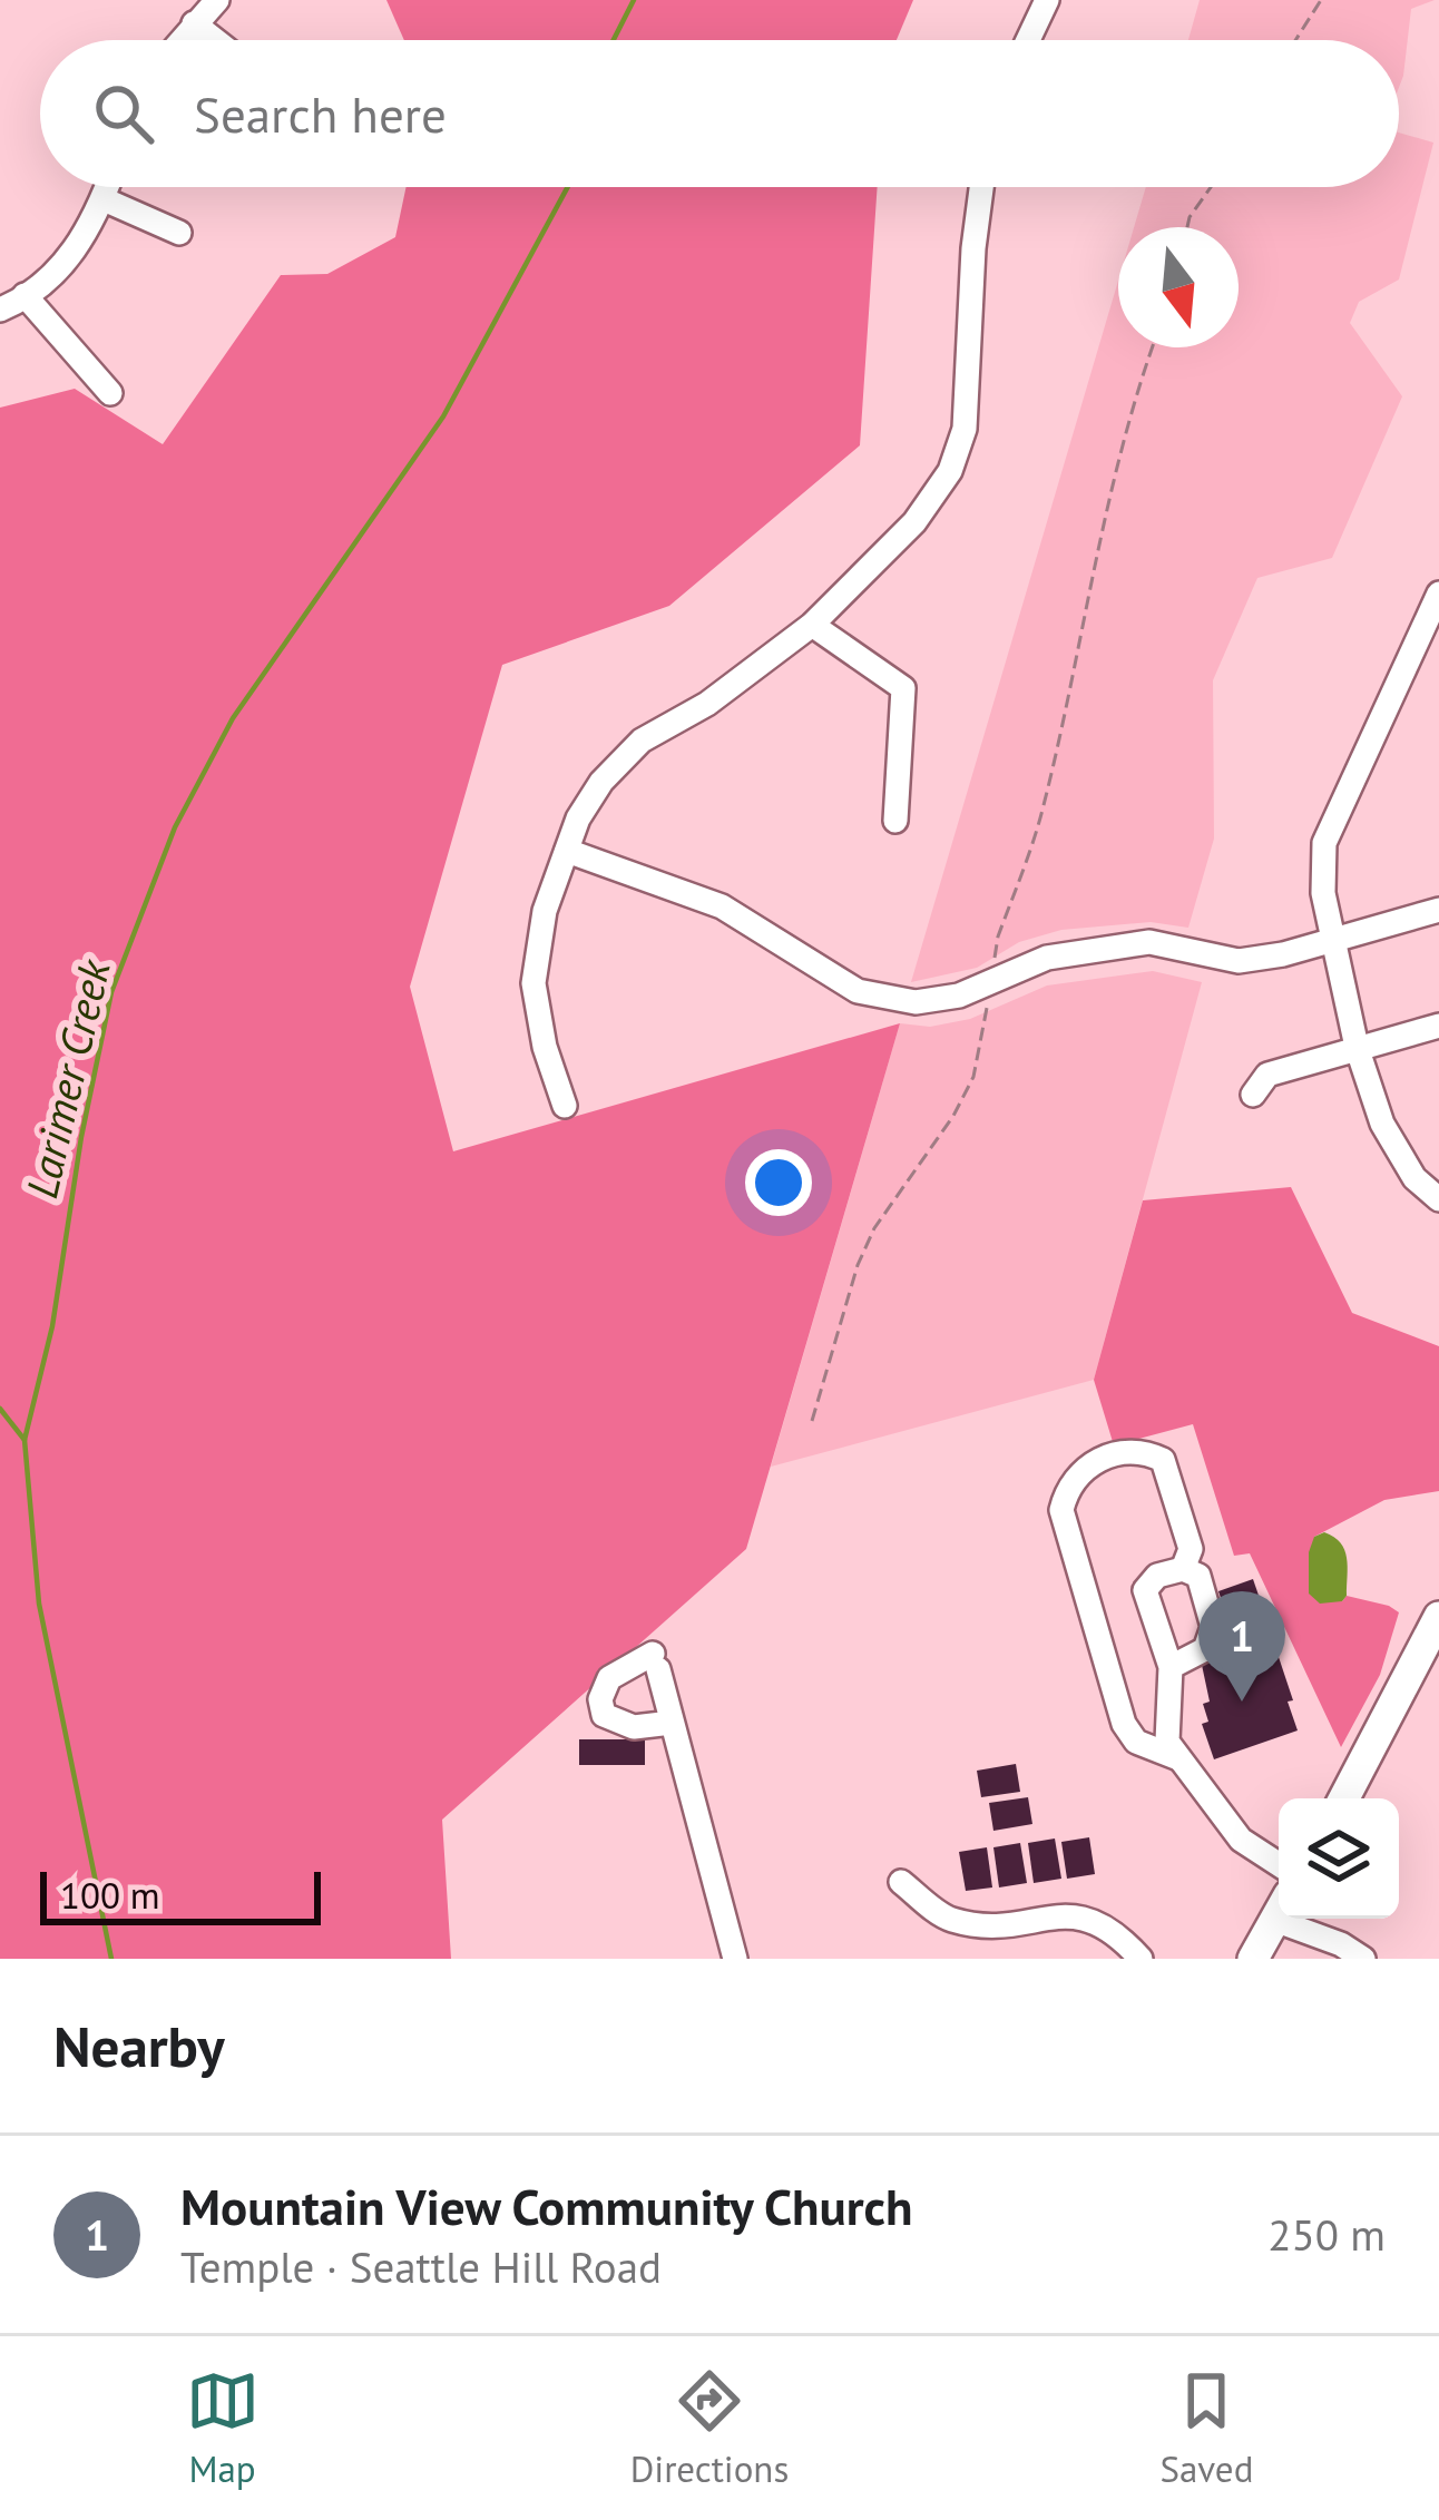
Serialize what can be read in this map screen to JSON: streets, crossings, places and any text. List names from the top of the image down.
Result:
{
  "water": ["Larimer Creek"],
  "scale_bar": "100 m",
  "north": "bottom",
  "page": {
    "search": "Search here",
    "pins": "1",
    "scale": "100 m",
    "heading": "Nearby",
    "list": [
      {
        "mark": "1",
        "name": "Mountain View Community Church",
        "note": "Temple · Seattle Hill Road",
        "value": "250 m"
      }
    ],
    "nav": ["Map", "Directions", "Saved"]
  }
}
